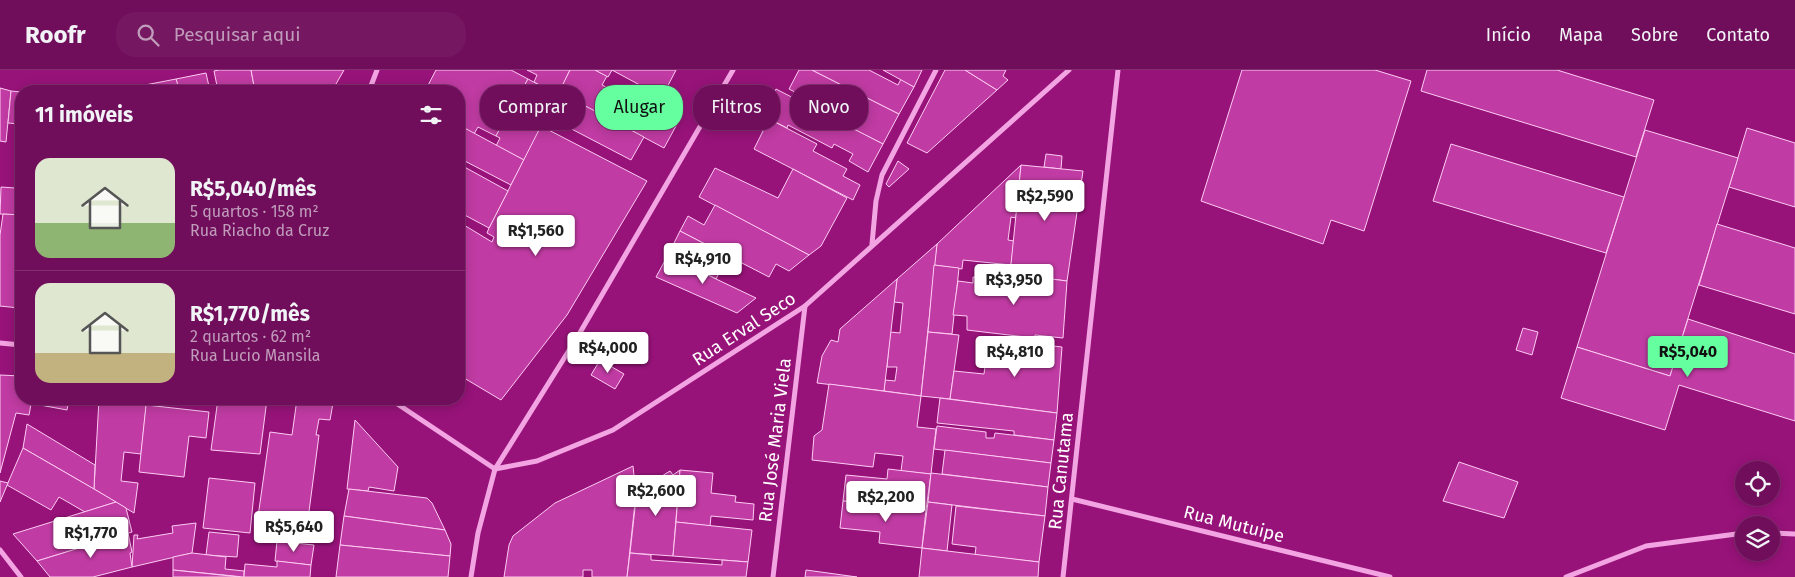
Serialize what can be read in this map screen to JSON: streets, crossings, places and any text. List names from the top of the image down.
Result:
{
  "streets": {
    "street": [
      "Rua Erval Seco",
      "Rua José Maria Viela",
      "Rua Canutama",
      "Rua Mutuipe"
    ]
  },
  "crossings": [
    ["Rua Erval Seco", "Rua José Maria Viela"],
    ["Rua Canutama", "Rua Mutuipe"]
  ],
  "page": {
    "header": "Roofr",
    "search": "Pesquisar aqui",
    "nav": [
      "Início",
      "Mapa",
      "Sobre",
      "Contato"
    ],
    "chip": [
      "Comprar",
      "Alugar",
      "Filtros",
      "Novo"
    ],
    "heading": "11 imóveis",
    "list": [
      {
        "name": "R$5,040/mês",
        "note": "5 quartos · 158 m² · Rua Riacho da Cruz"
      },
      {
        "name": "R$1,770/mês",
        "note": "2 quartos · 62 m² · Rua Lucio Mansila"
      }
    ],
    "price": [
      "R$2,590",
      "R$1,560",
      "R$4,910",
      "R$3,950",
      "R$4,000",
      "R$4,810",
      "R$5,040",
      "R$2,600",
      "R$2,200",
      "R$5,640",
      "R$1,770"
    ]
  }
}
